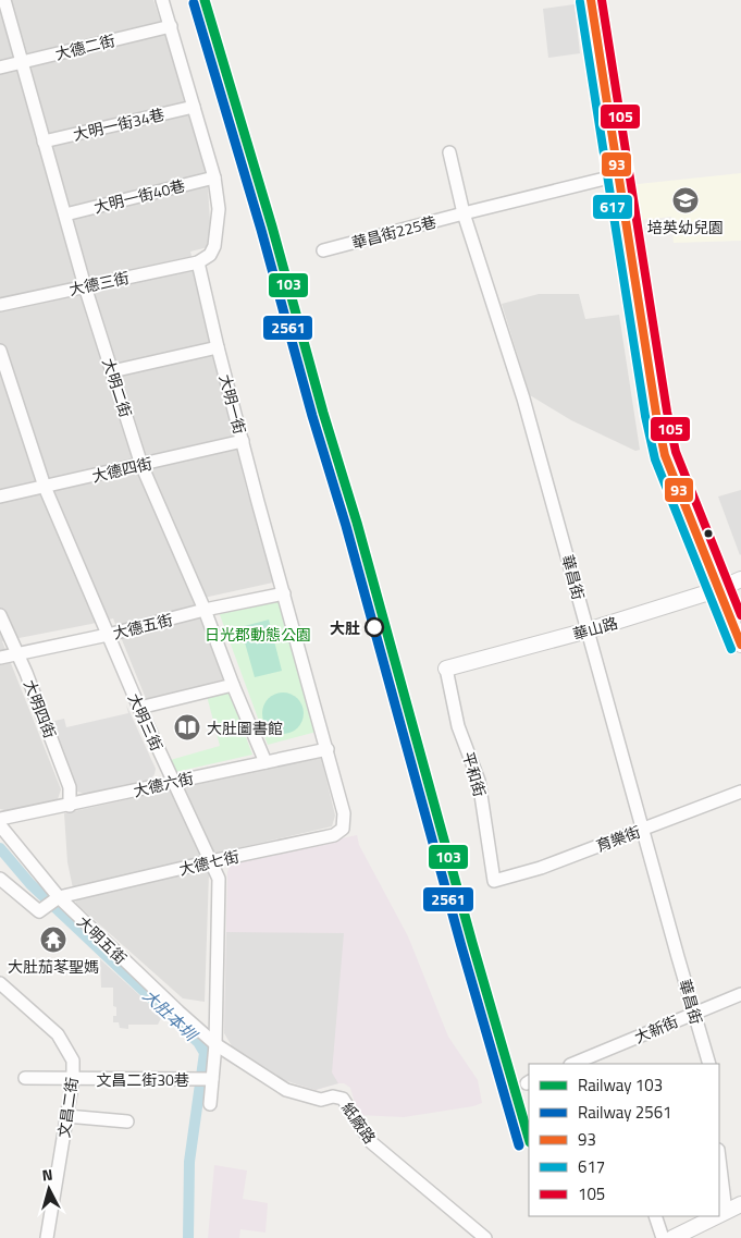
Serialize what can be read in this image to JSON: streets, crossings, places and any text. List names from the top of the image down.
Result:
{
  "streets": {
    "street": [
      "大德二街",
      "大明一街34巷",
      "大明一街40巷",
      "華昌街225巷",
      "大德三街",
      "大明二街",
      "大明一街",
      "大德四街",
      "華昌街",
      "大德五街",
      "華山路",
      "大明四街",
      "大明三街",
      "平和街",
      "大德六街",
      "育樂街",
      "大德七街",
      "大明五街",
      "大新街",
      "文昌二街30巷",
      "文昌二街",
      "紙廠路"
    ]
  },
  "crossings": [
    ["大德二街", "大明二街"],
    ["大明一街34巷", "大明二街"],
    ["大明一街40巷", "大明二街"],
    ["華昌街225巷", "華昌街"],
    ["大德三街", "大明二街"],
    ["大德三街", "大明一街"],
    ["大明二街", "大德四街"],
    ["大明二街", "大德五街"],
    ["大明二街", "大德六街"],
    ["大明一街", "大德四街"],
    ["大明一街", "大德五街"],
    ["大明一街", "大德六街"],
    ["大明一街", "大德七街"],
    ["大德四街", "大明三街"],
    ["華昌街", "華山路"],
    ["華昌街", "育樂街"],
    ["華昌街", "大新街"],
    ["大德五街", "大明四街"],
    ["大德五街", "大明三街"],
    ["華山路", "平和街"],
    ["大明四街", "大德六街"],
    ["大明三街", "大德六街"],
    ["大明三街", "大德七街"],
    ["大明三街", "大明五街"],
    ["大明三街", "文昌二街30巷"],
    ["大明三街", "紙廠路"],
    ["平和街", "育樂街"],
    ["大德七街", "大明五街"],
    ["大明五街", "紙廠路"],
    ["文昌二街30巷", "文昌二街"]
  ],
  "water": ["大肚本圳"],
  "parks": ["日光郡動態公園"],
  "places": {
    "school or university": ["培英幼兒園"],
    "other": ["大肚"],
    "library": ["大肚圖書館"],
    "temple": ["大肚茄苳聖媽"]
  },
  "lines": [
    "rail line 103",
    "transit line 93",
    "transit line 105",
    "transit line 617",
    "rail line 2561"
  ],
  "legend": [
    "Railway 103",
    "Railway 2561",
    "93",
    "617",
    "105"
  ],
  "north": "top"
}
